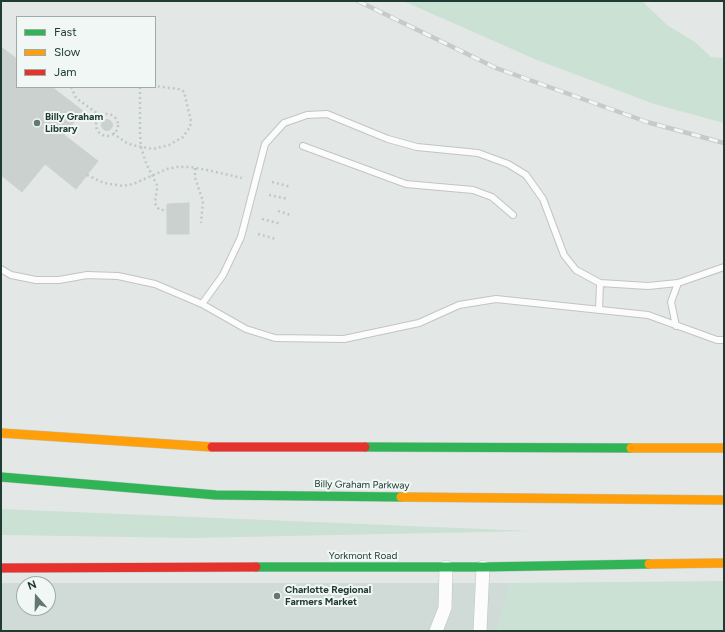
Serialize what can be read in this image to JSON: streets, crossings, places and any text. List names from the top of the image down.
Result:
{
  "streets": {
    "main road": ["Billy Graham Parkway", "Yorkmont Road"]
  },
  "places": ["Billy Graham Library", "Charlotte Regional Farmers Market"],
  "legend": ["Fast", "Slow", "Jam"],
  "north": "top"
}
